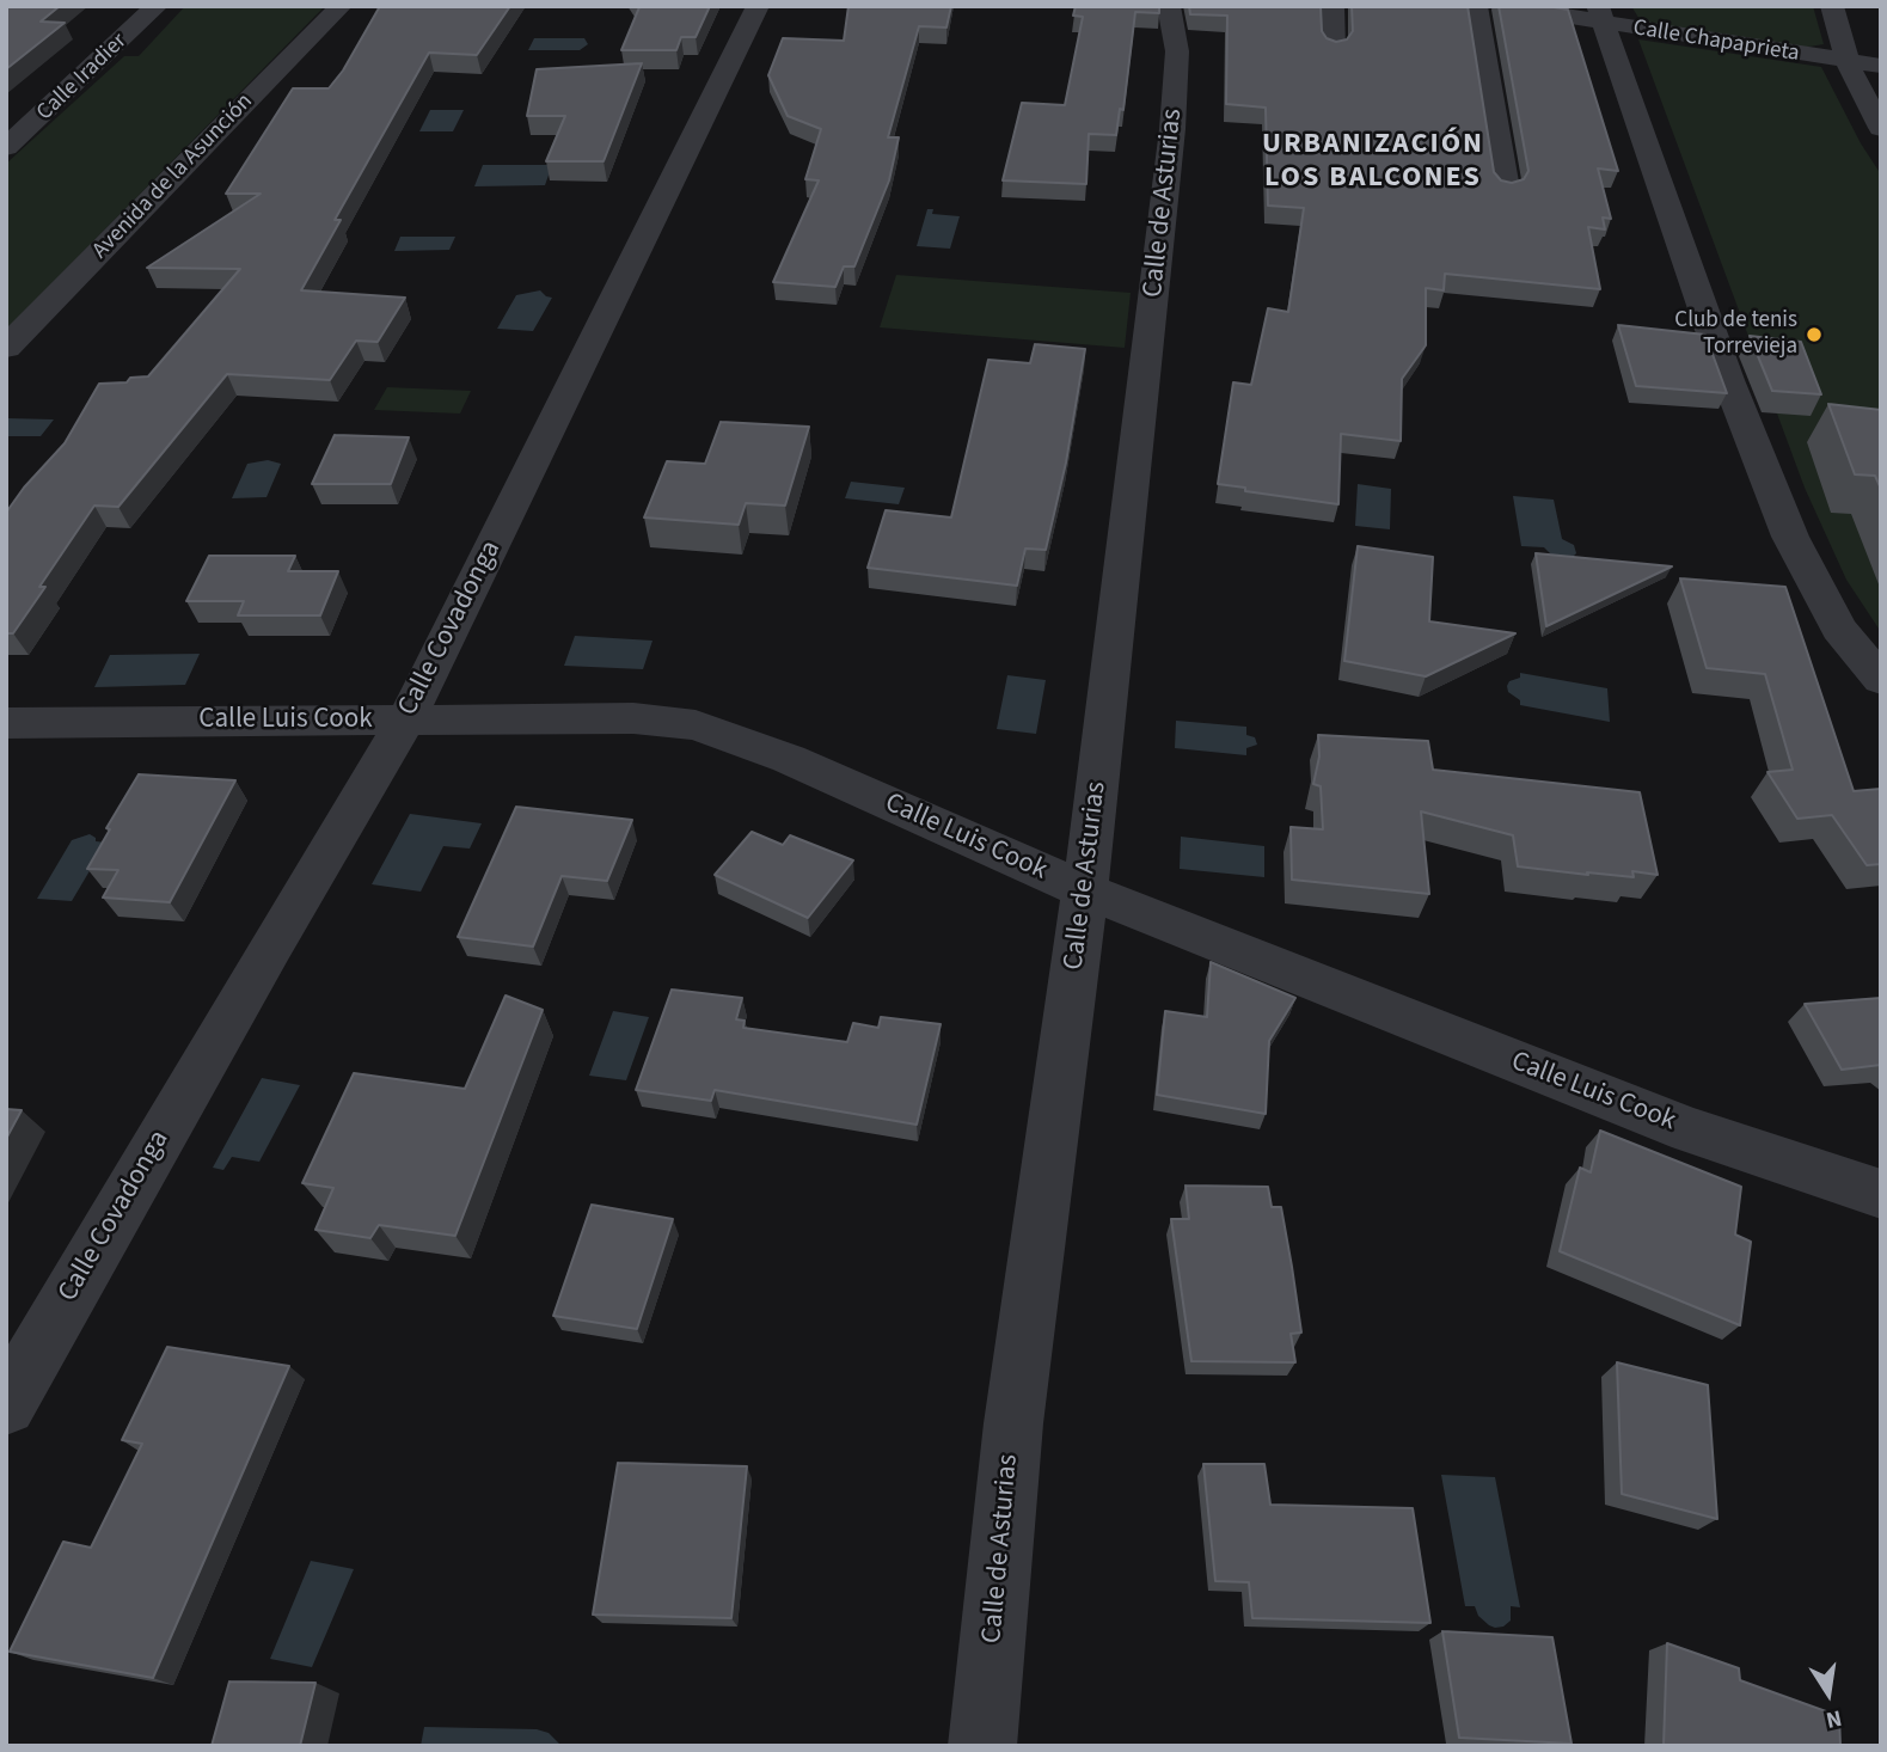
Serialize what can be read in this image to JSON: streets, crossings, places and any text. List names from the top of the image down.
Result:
{
  "streets": {
    "street": [
      "Calle Chapaprieta",
      "Calle Iradier",
      "Avenida de la Asunción",
      "Calle de Asturias",
      "Calle Covadonga",
      "Calle Luis Cook"
    ]
  },
  "crossings": [
    ["Calle de Asturias", "Calle Luis Cook"],
    ["Calle Covadonga", "Calle Luis Cook"]
  ],
  "districts": ["URBANIZACIÓN LOS BALCONES"],
  "places": ["Club de tenis Torrevieja"],
  "north": "bottom"
}
